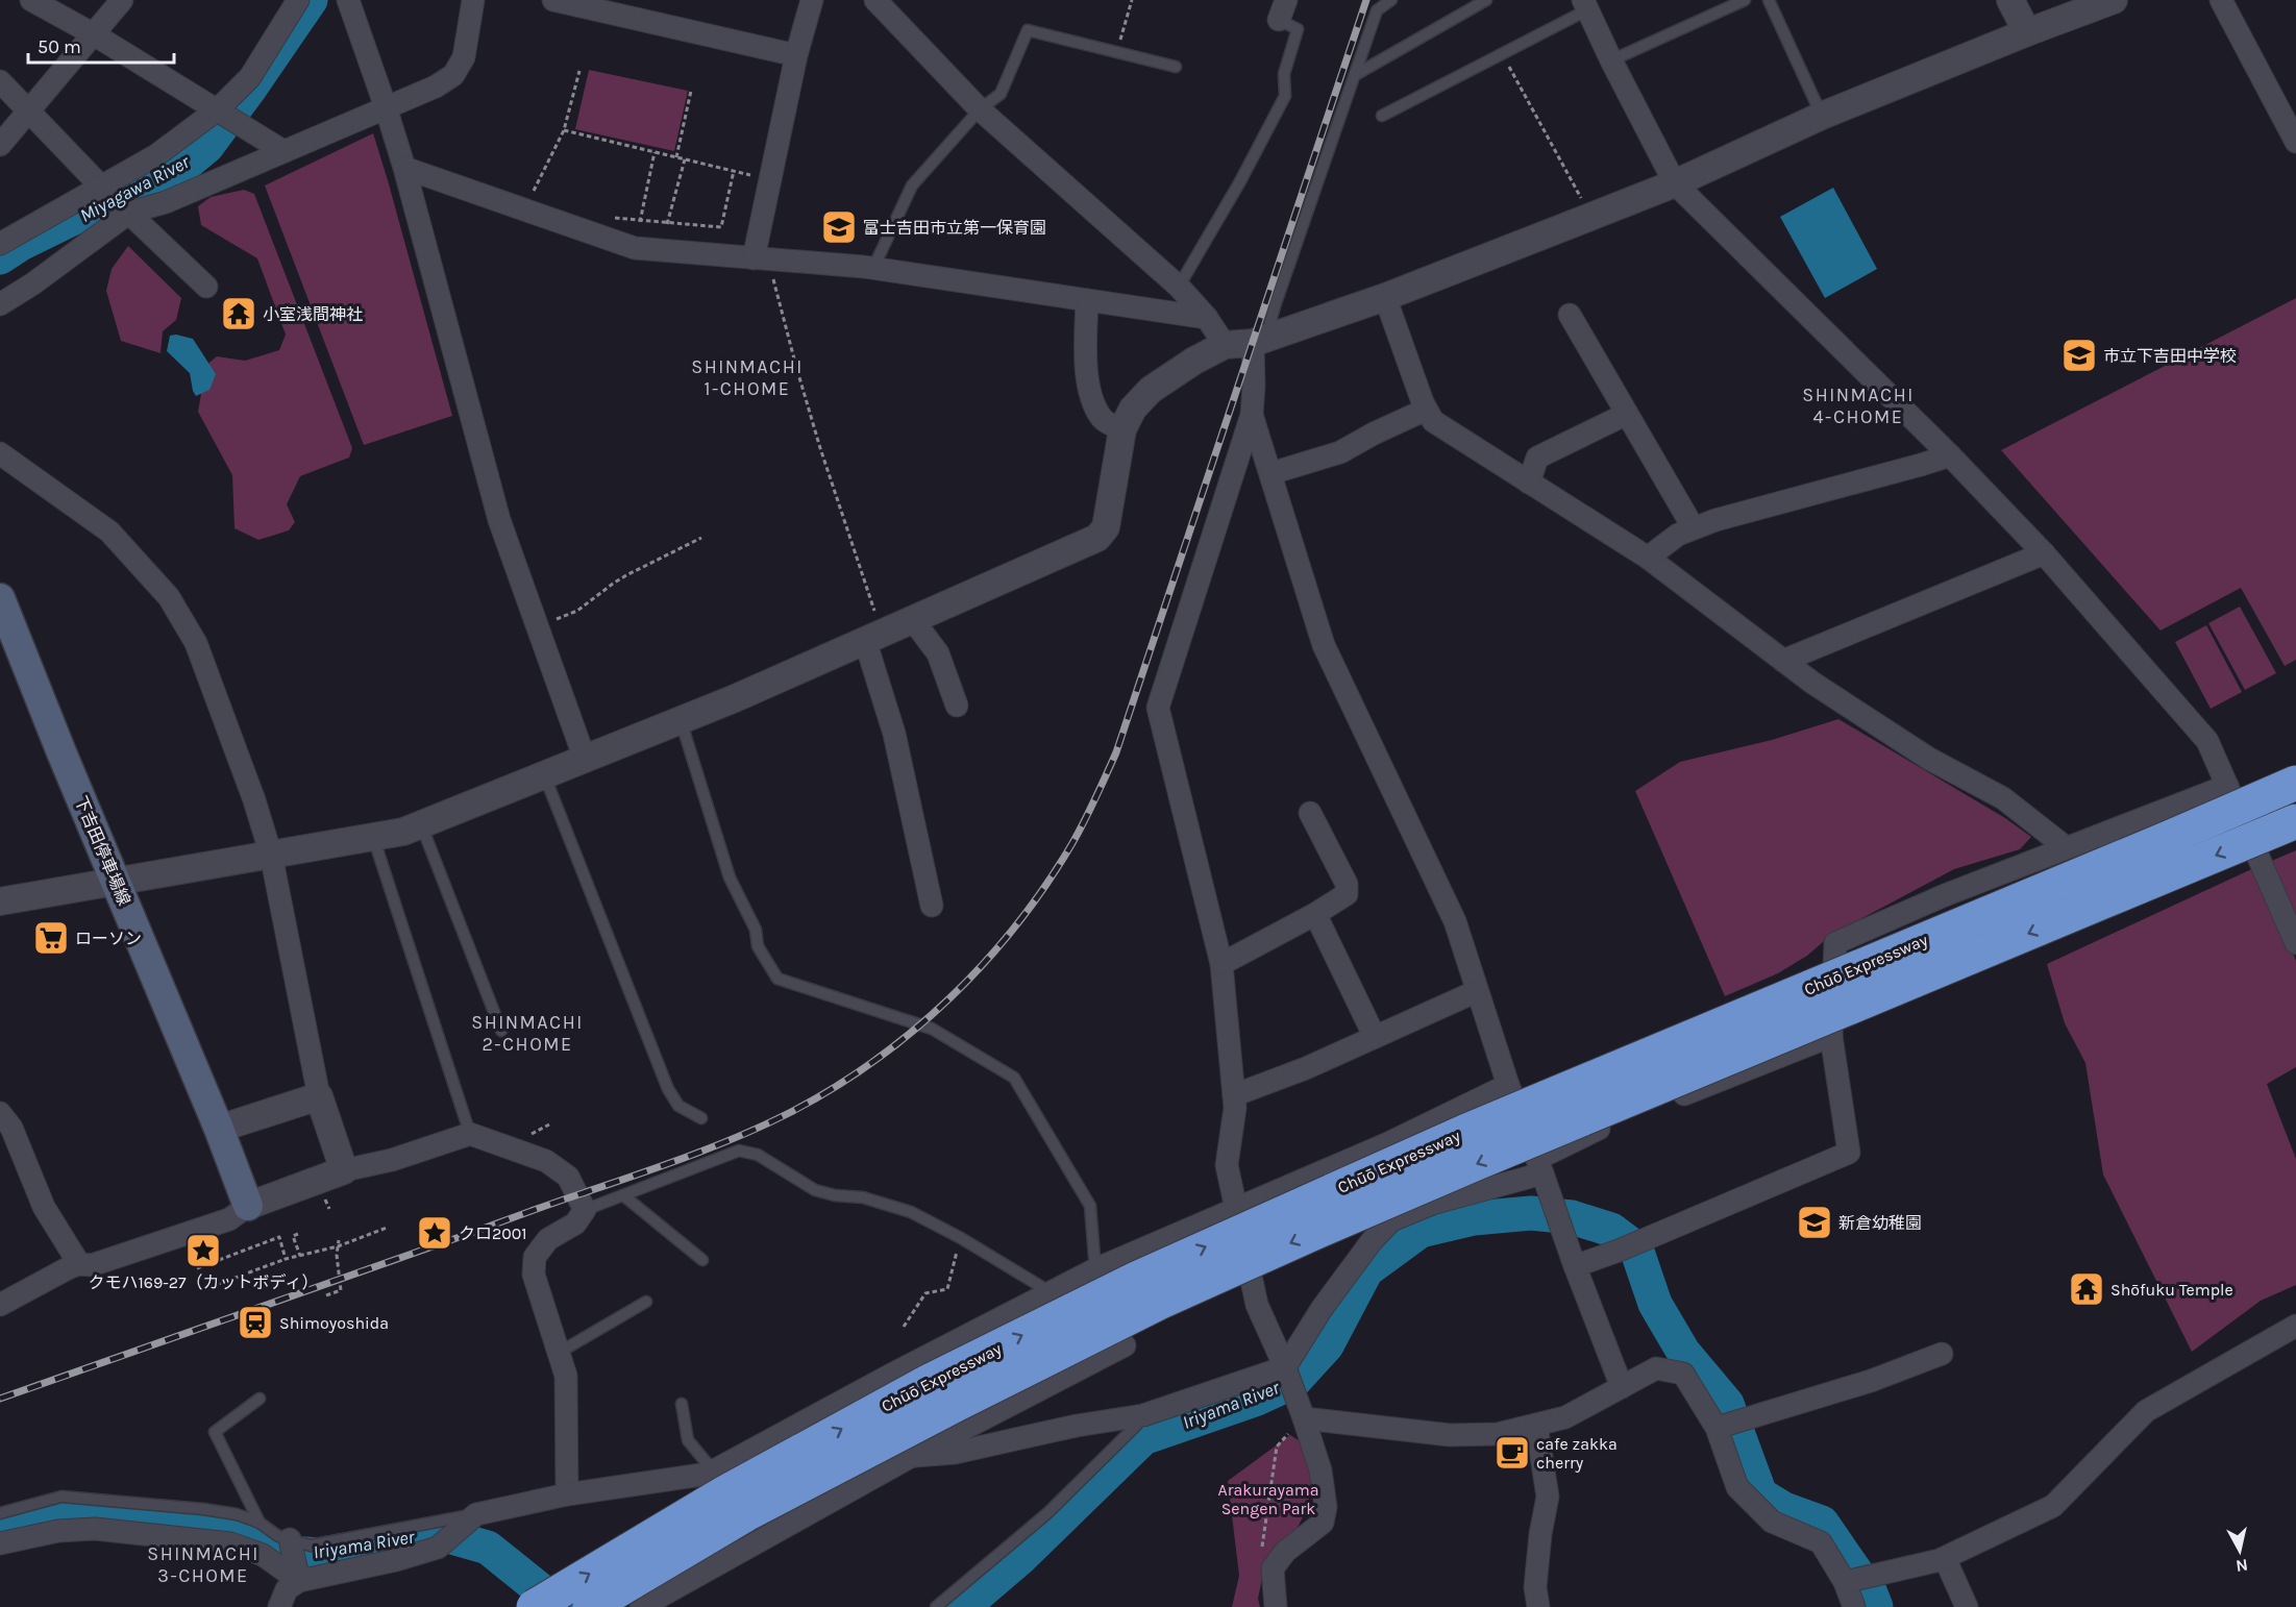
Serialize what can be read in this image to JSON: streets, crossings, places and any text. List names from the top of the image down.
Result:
{
  "streets": {
    "highway": ["Chūō Expressway"],
    "main road": ["下吉田停車場線"]
  },
  "districts": [
    "SHINMACHI 1-CHOME",
    "SHINMACHI 4-CHOME",
    "SHINMACHI 2-CHOME",
    "SHINMACHI 3-CHOME"
  ],
  "water": ["Miyagawa River", "Iriyama River"],
  "parks": ["Arakurayama Sengen Park"],
  "places": {
    "school or university": ["富士吉田市立第一保育園", "市立下吉田中学校", "新倉幼稚園"],
    "temple": ["小室浅間神社", "Shōfuku Temple"],
    "supermarket": ["ローソン"],
    "place": ["クロ2001", "クモハ169-27（カットボディ）"],
    "station": ["Shimoyoshida"],
    "cafe": ["cafe zakka cherry"]
  },
  "scale_bar": "50 m",
  "north": "bottom"
}
